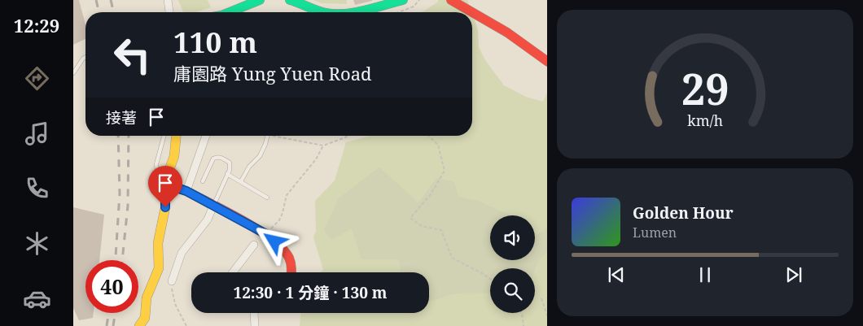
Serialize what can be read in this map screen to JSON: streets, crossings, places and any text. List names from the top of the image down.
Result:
{
  "page": {
    "tabs": "12:29",
    "turn": ["110 m", "庸園路 Yung Yuen Road"],
    "then": "接著",
    "song": ["Golden Hour", "Lumen"],
    "limit": "40",
    "trip": "12:30 · 1 分鐘 · 130 m",
    "gauge": ["29", "km/h"]
  }
}
